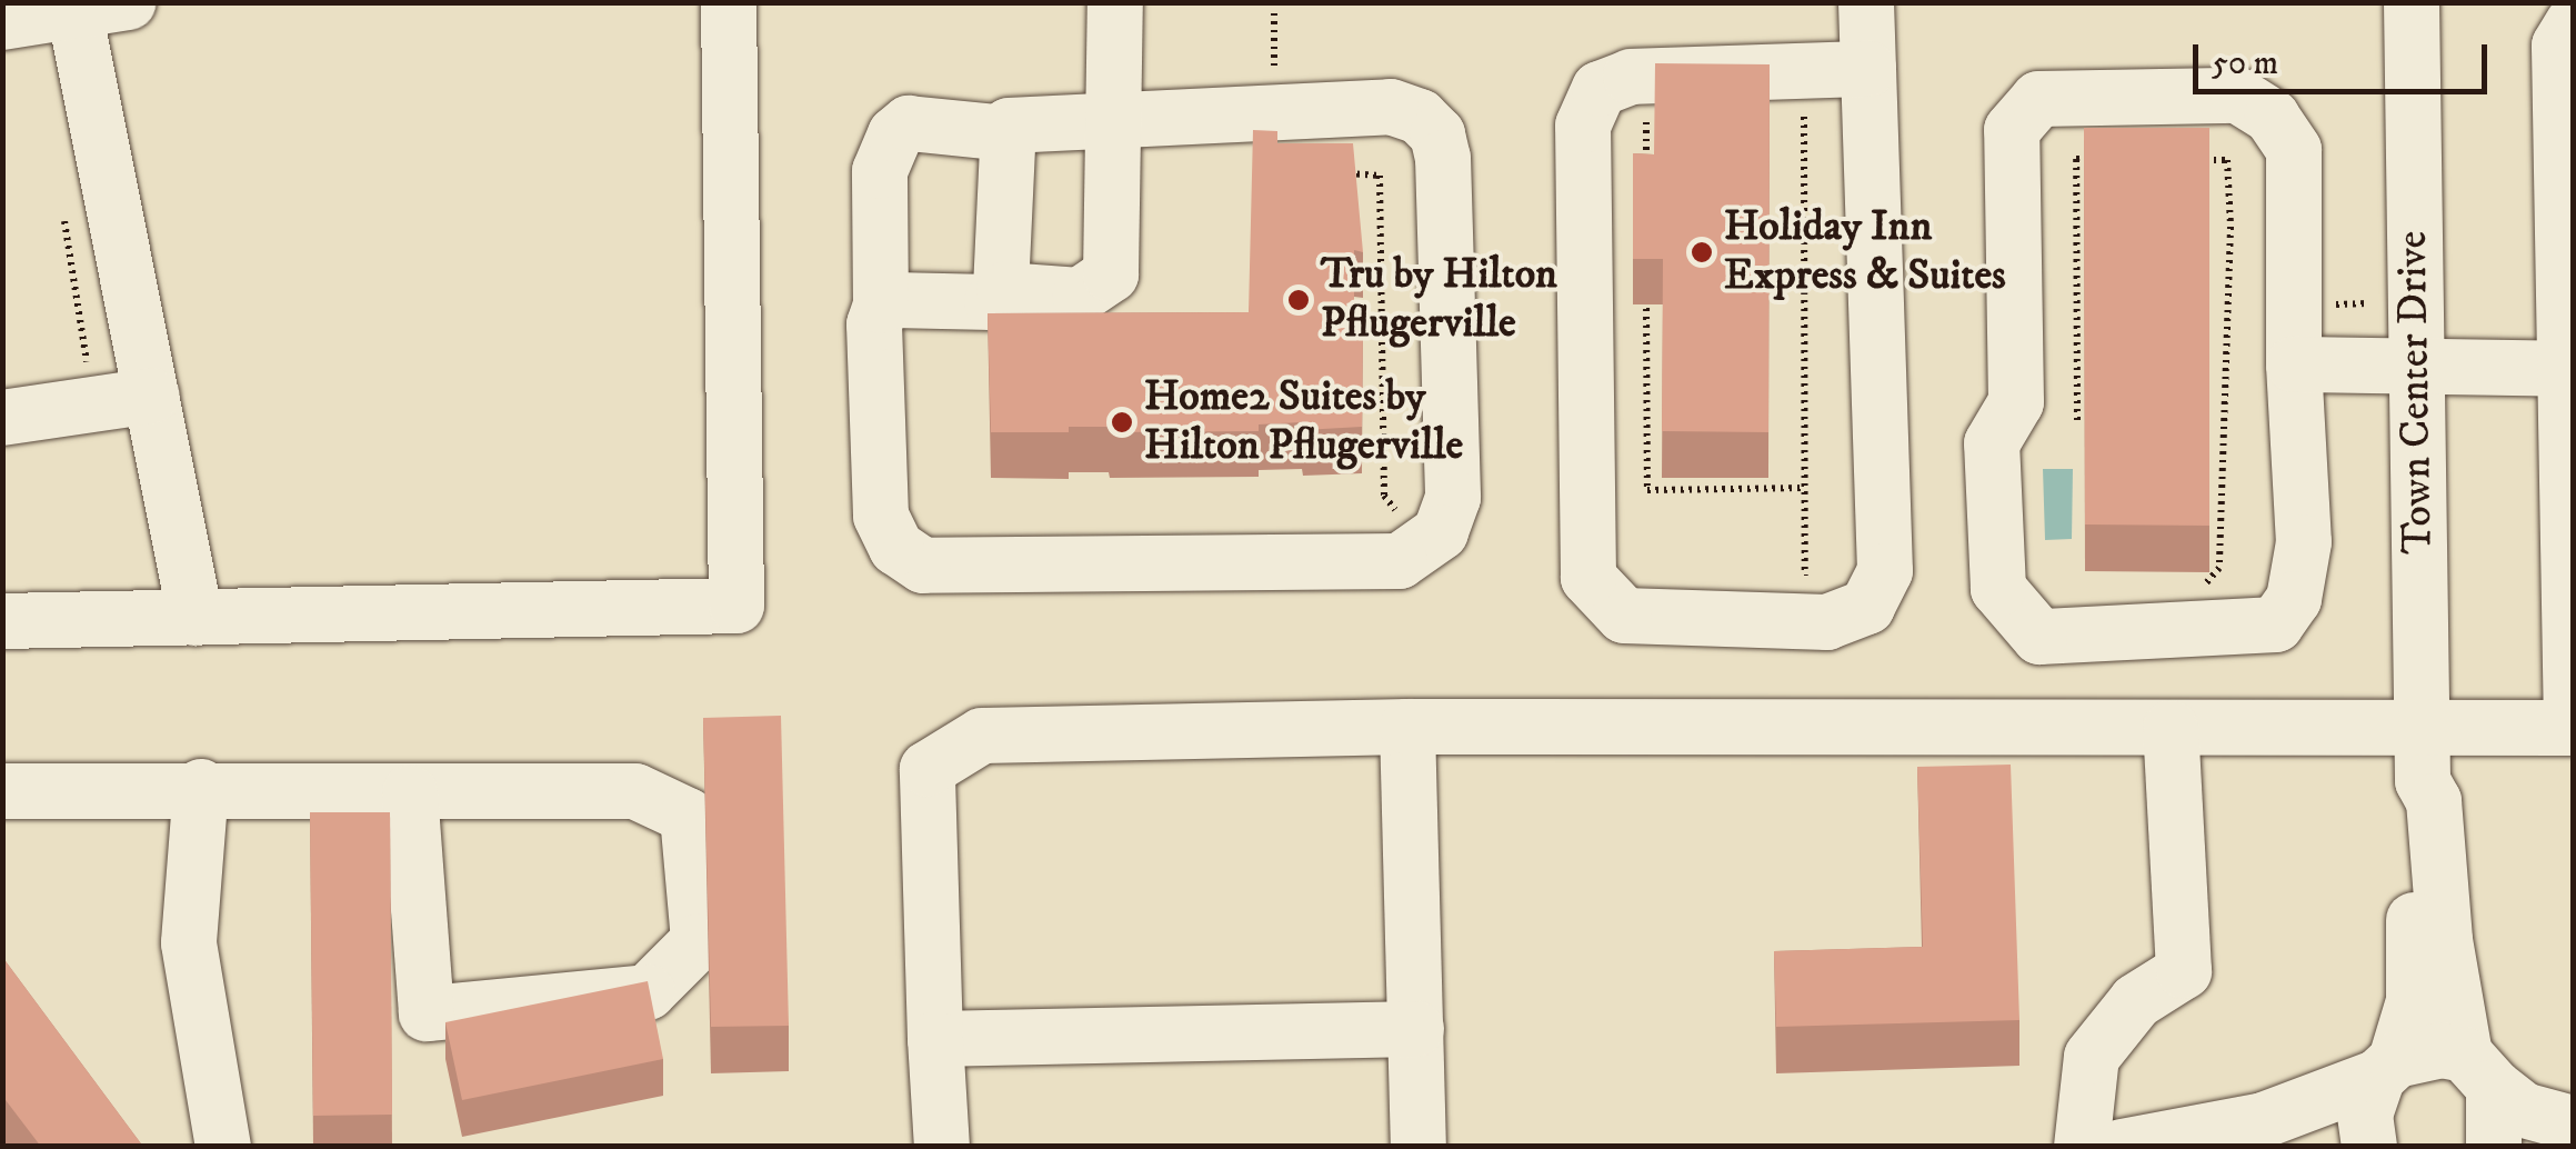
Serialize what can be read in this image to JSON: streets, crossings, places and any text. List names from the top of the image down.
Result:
{
  "streets": {
    "street": ["Town Center Drive"]
  },
  "places": ["Holiday Inn Express & Suites", "Tru by Hilton Pflugerville", "Home2 Suites by Hilton Pflugerville"],
  "scale_bar": "50 m"
}
